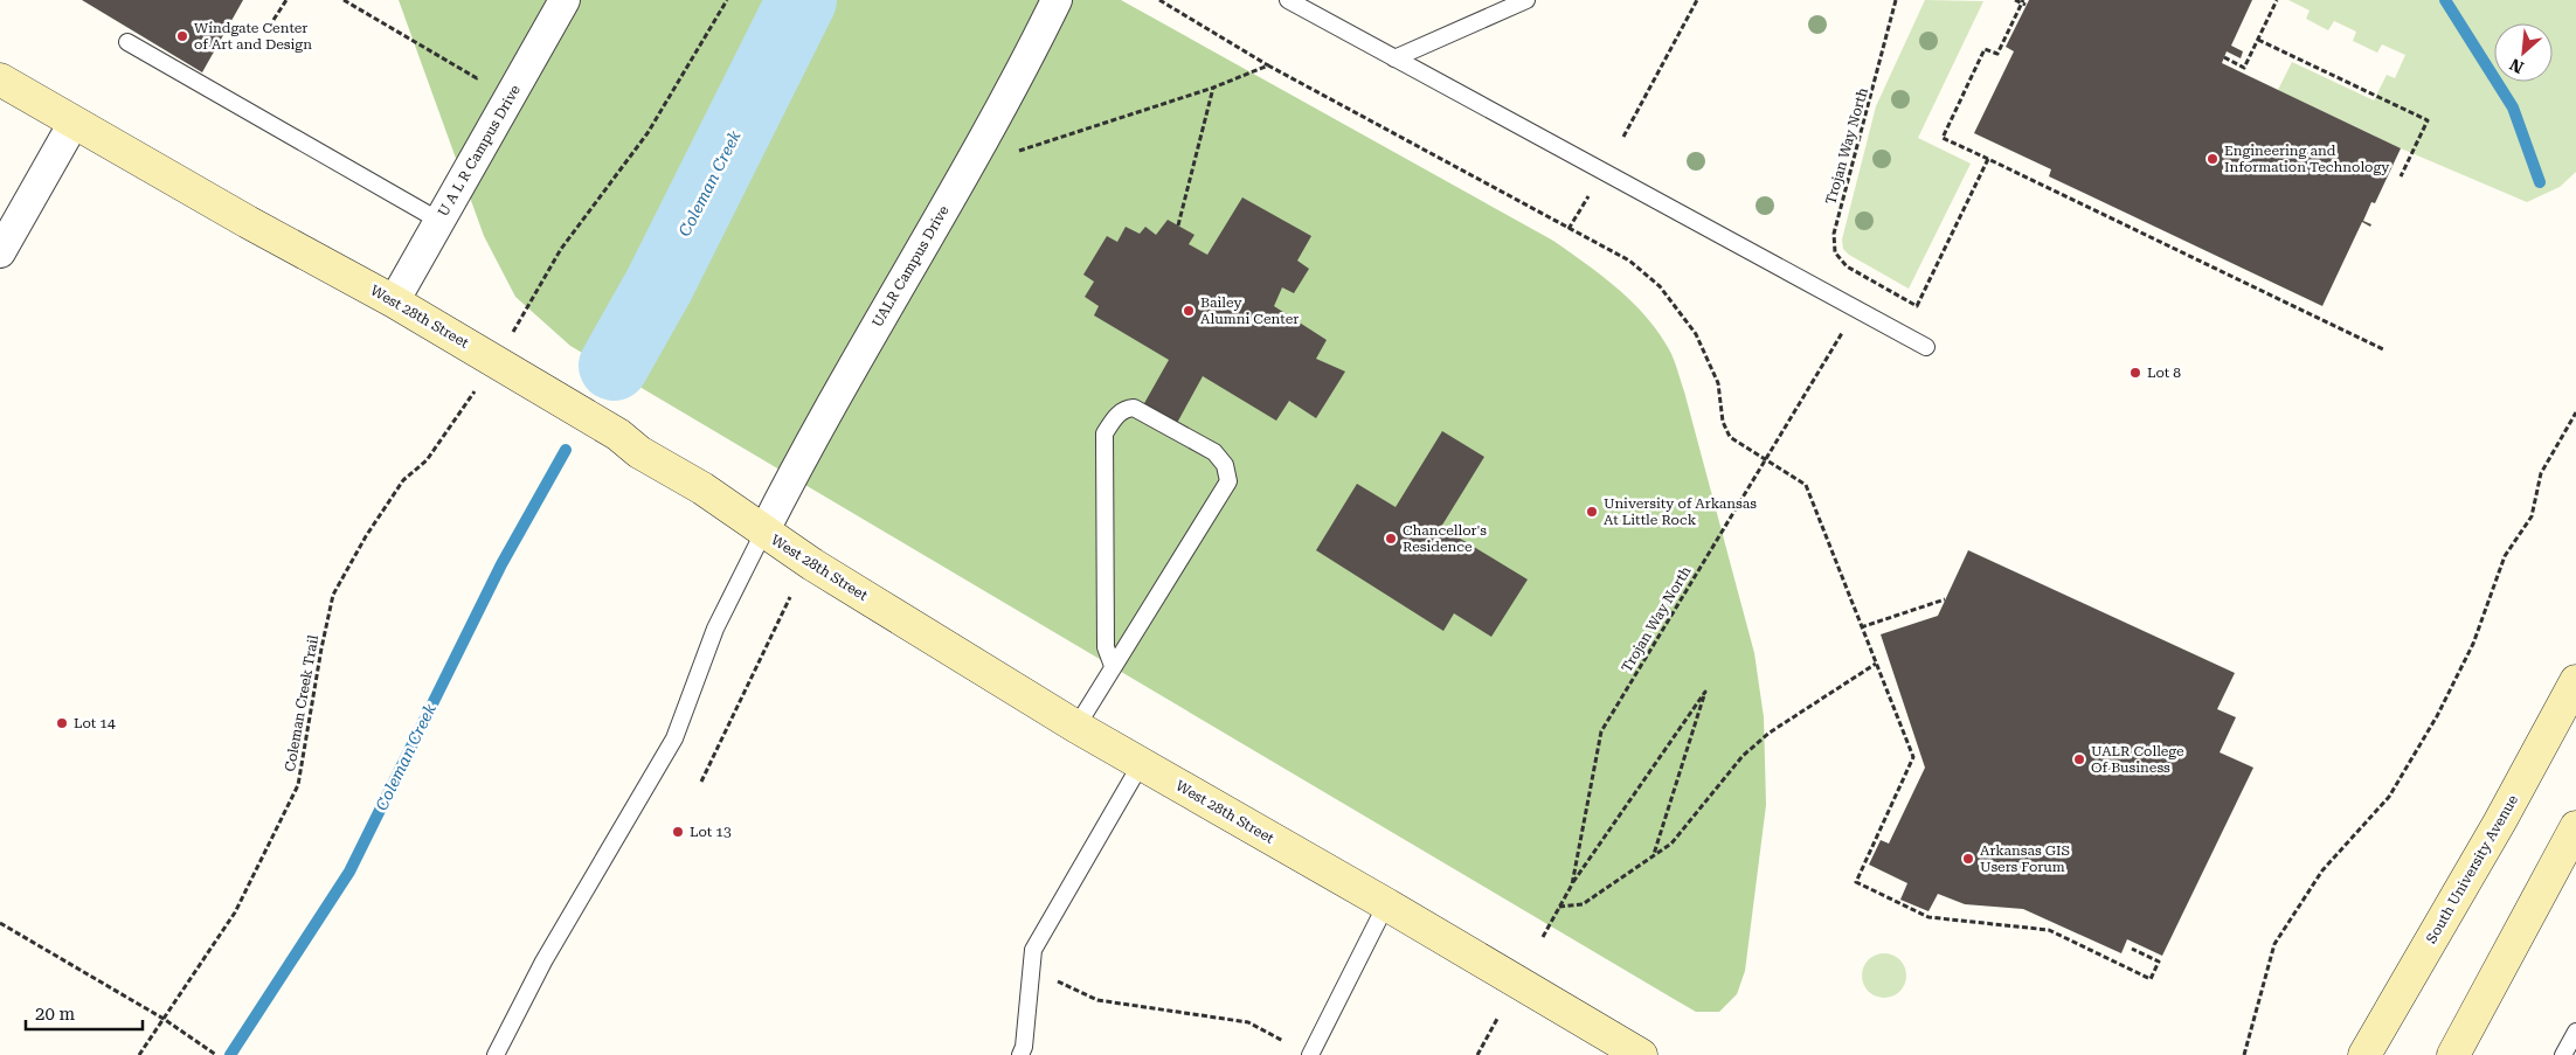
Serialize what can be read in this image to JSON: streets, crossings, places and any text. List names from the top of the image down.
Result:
{
  "streets": {
    "street": [
      "U A L R Campus Drive",
      "UALR Campus Drive",
      "West 28th Street",
      "South University Avenue"
    ],
    "path": ["Trojan Way North", "Coleman Creek Trail"]
  },
  "crossings": [
    ["U A L R Campus Drive", "West 28th Street"],
    ["UALR Campus Drive", "West 28th Street"]
  ],
  "water": ["Coleman Creek"],
  "places": [
    "Windgate Center of Art and Design",
    "Engineering and Information Technology",
    "Bailey Alumni Center",
    "Lot 8",
    "University of Arkansas At Little Rock",
    "Chancellor's Residence",
    "Lot 14",
    "UALR College Of Business",
    "Lot 13",
    "Arkansas GIS Users Forum"
  ],
  "scale_bar": "20 m",
  "north": "bottom left"
}
